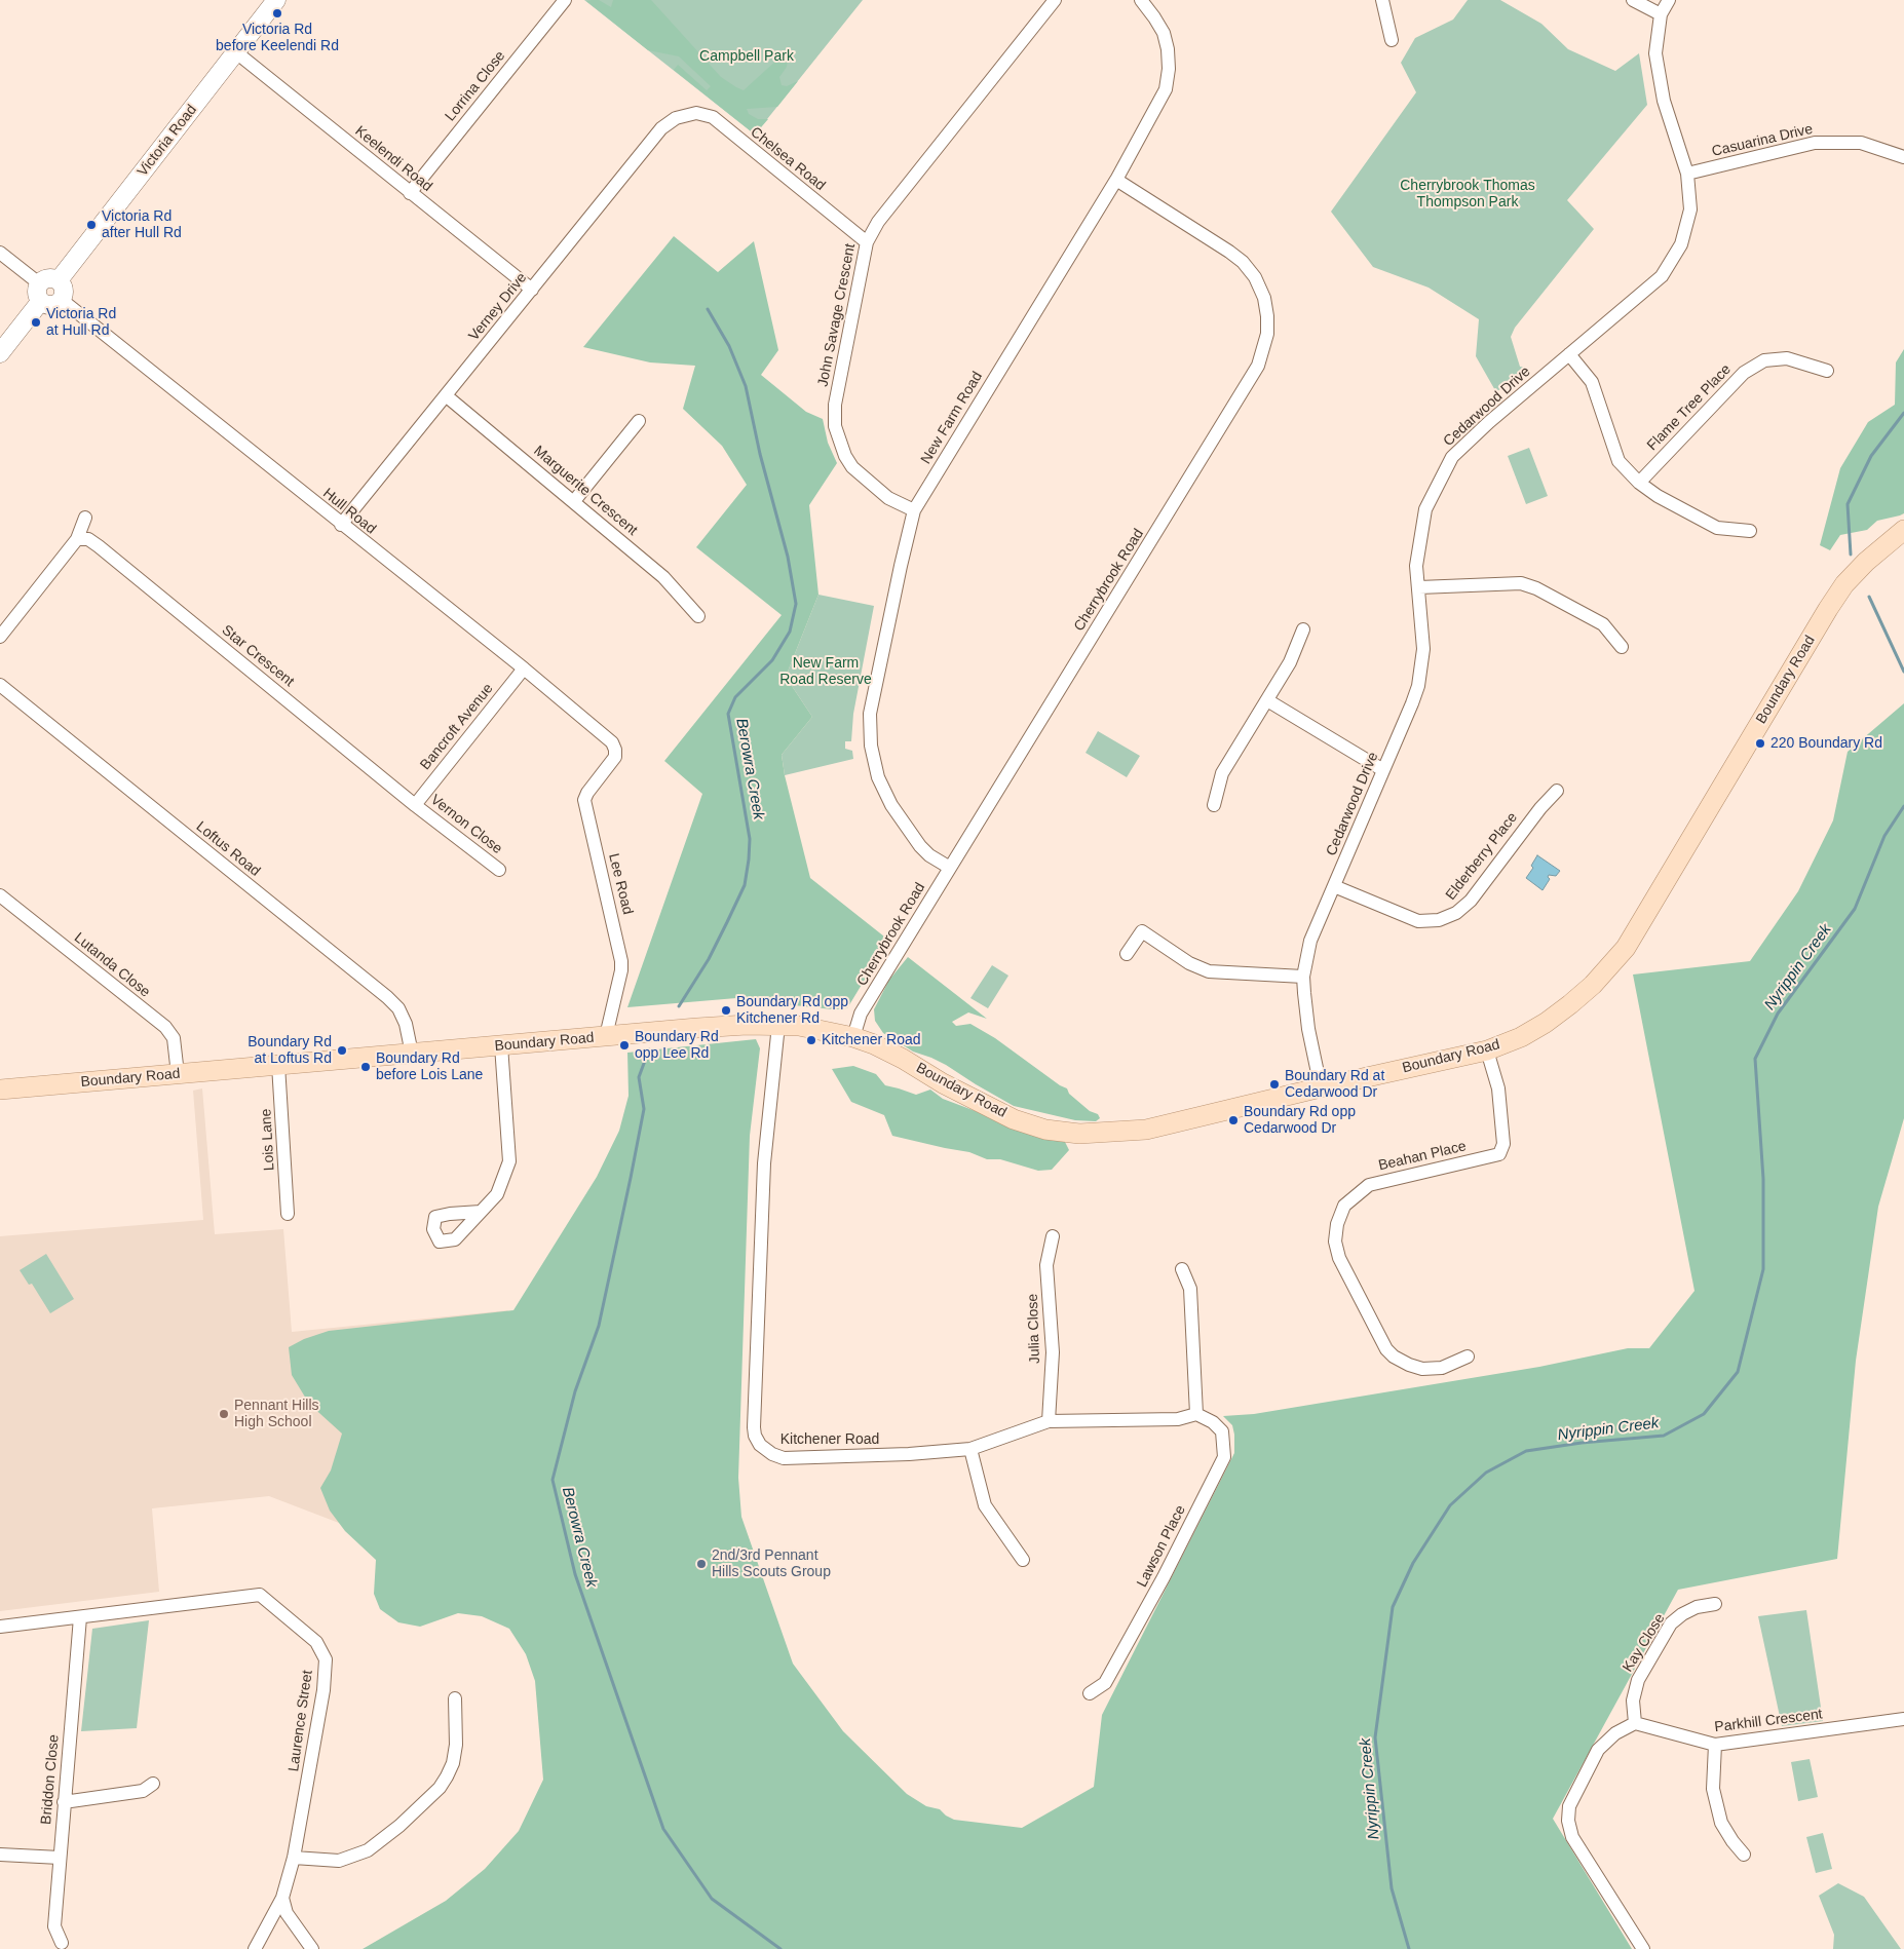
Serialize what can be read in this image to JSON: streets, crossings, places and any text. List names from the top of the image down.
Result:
{
  "streets": {
    "main road": ["Boundary Road"],
    "street": [
      "Lorrina Close",
      "Victoria Road",
      "Casuarina Drive",
      "Keelendi Road",
      "Chelsea Road",
      "Verney Drive",
      "John Savage Crescent",
      "Cedarwood Drive",
      "Flame Tree Place",
      "New Farm Road",
      "Marguerite Crescent",
      "Hull Road",
      "Cherrybrook Road",
      "Star Crescent",
      "Bancroft Avenue",
      "Vernon Close",
      "Loftus Road",
      "Elderberry Place",
      "Lee Road",
      "Lutanda Close",
      "Lois Lane",
      "Beahan Place",
      "Julia Close",
      "Kitchener Road",
      "Lawson Place",
      "Kay Close",
      "Laurence Street",
      "Parkhill Crescent",
      "Briddon Close"
    ]
  },
  "crossings": [
    ["Lorrina Close", "Keelendi Road"],
    ["Victoria Road", "Keelendi Road"],
    ["Victoria Road", "Hull Road"],
    ["Casuarina Drive", "Cedarwood Drive"],
    ["Keelendi Road", "Verney Drive"],
    ["Chelsea Road", "Verney Drive"],
    ["Chelsea Road", "John Savage Crescent"],
    ["Verney Drive", "Marguerite Crescent"],
    ["Verney Drive", "Hull Road"],
    ["John Savage Crescent", "New Farm Road"],
    ["Cedarwood Drive", "Boundary Road"],
    ["Cedarwood Drive", "Elderberry Place"],
    ["New Farm Road", "Cherrybrook Road"],
    ["Hull Road", "Bancroft Avenue"],
    ["Hull Road", "Lee Road"],
    ["Cherrybrook Road", "Boundary Road"],
    ["Star Crescent", "Bancroft Avenue"],
    ["Star Crescent", "Vernon Close"],
    ["Boundary Road", "Loftus Road"],
    ["Boundary Road", "Lee Road"],
    ["Boundary Road", "Lutanda Close"],
    ["Boundary Road", "Lois Lane"],
    ["Boundary Road", "Beahan Place"],
    ["Boundary Road", "Kitchener Road"],
    ["Bancroft Avenue", "Vernon Close"],
    ["Julia Close", "Kitchener Road"],
    ["Kitchener Road", "Lawson Place"],
    ["Kay Close", "Parkhill Crescent"],
    ["Laurence Street", "Briddon Close"]
  ],
  "water": ["Berowra Creek", "Nyrippin Creek"],
  "parks": ["Campbell Park", "Cherrybrook Thomas Thompson Park", "New Farm Road Reserve"],
  "places": [
    "Victoria Rd before Keelendi Rd",
    "Victoria Rd after Hull Rd",
    "Victoria Rd at Hull Rd",
    "220 Boundary Rd",
    "Boundary Rd opp Kitchener Rd",
    "Kitchener Road",
    "Boundary Rd opp Lee Rd",
    "Boundary Rd at Loftus Rd",
    "Boundary Rd before Lois Lane",
    "Boundary Rd at Cedarwood Dr",
    "Boundary Rd opp Cedarwood Dr",
    "Pennant Hills High School",
    "2nd/3rd Pennant Hills Scouts Group"
  ]
}
